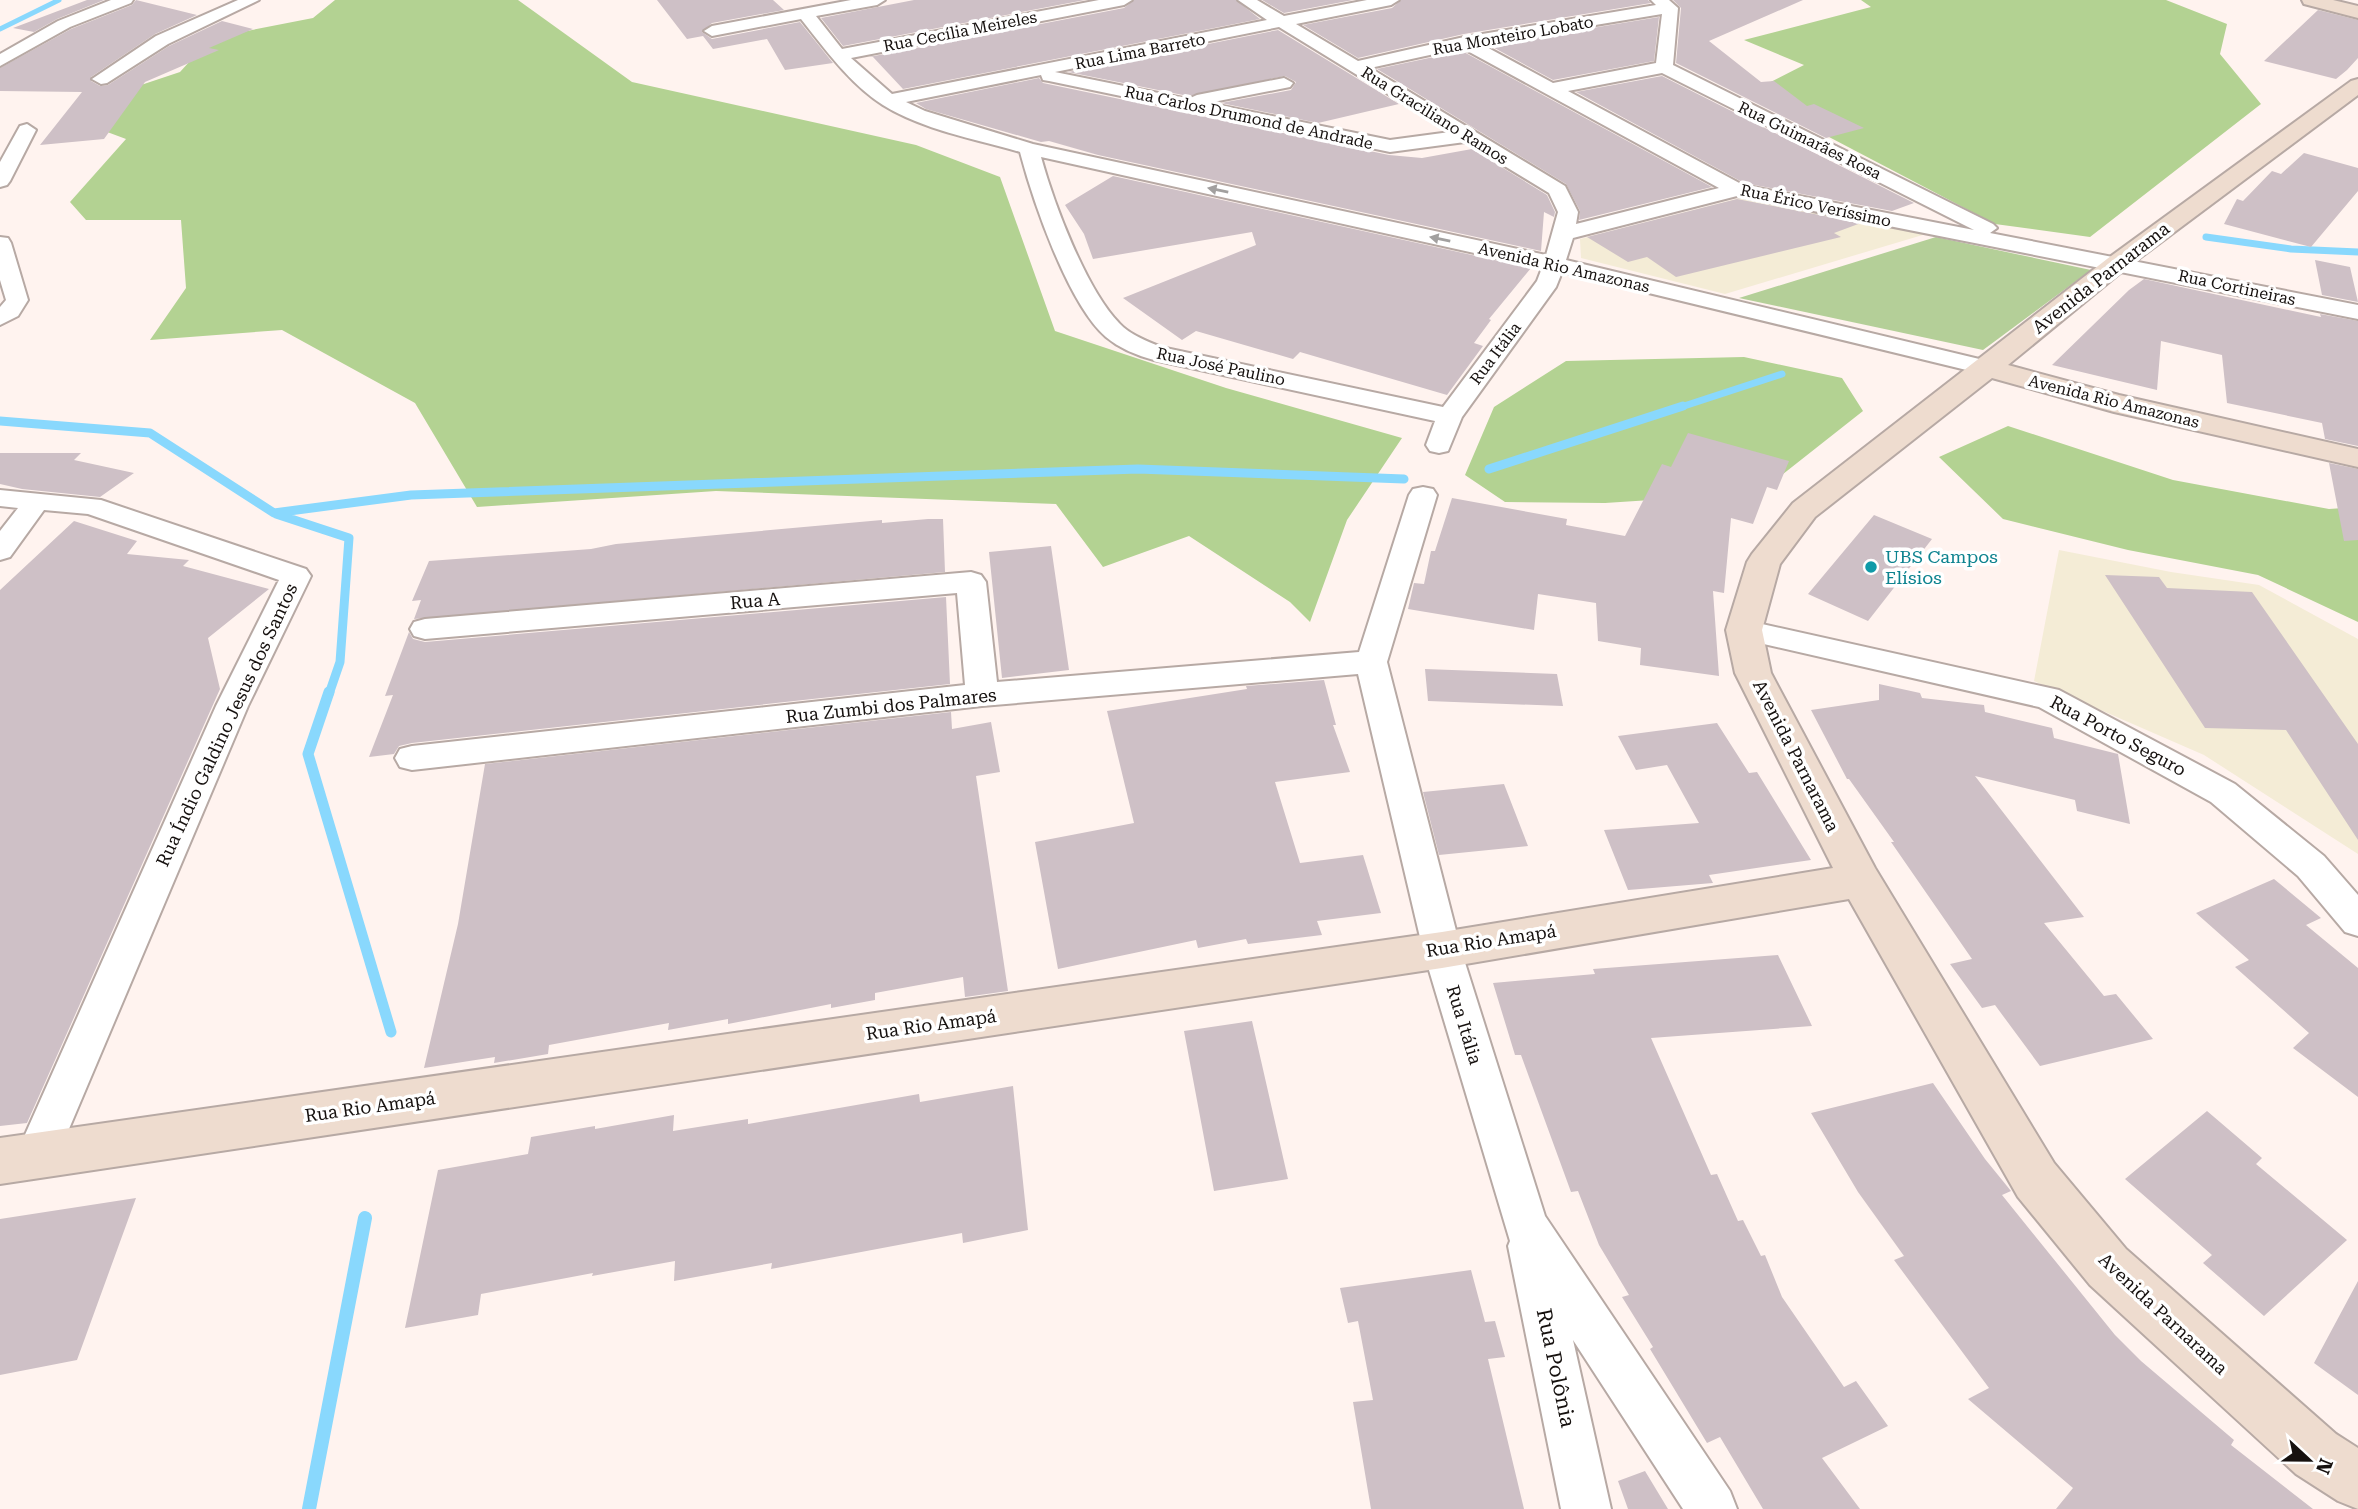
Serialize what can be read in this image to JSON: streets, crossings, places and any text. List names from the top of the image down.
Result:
{
  "streets": {
    "street": [
      "Rua Cecília Meireles",
      "Rua Monteiro Lobato",
      "Rua Lima Barreto",
      "Rua Graciliano Ramos",
      "Rua Carlos Drumond de Andrade",
      "Rua Guimarães Rosa",
      "Rua Érico Veríssimo",
      "Avenida Rio Amazonas",
      "Avenida Parnarama",
      "Rua Cortineiras",
      "Rua Itália",
      "Rua José Paulino",
      "Rua A",
      "Rua Zumbi dos Palmares",
      "Rua Índio Galdino Jesus dos Santos",
      "Rua Porto Seguro",
      "Rua Rio Amapá",
      "Rua Polônia"
    ]
  },
  "crossings": [
    ["Rua Cecília Meireles", "Avenida Rio Amazonas"],
    ["Rua Monteiro Lobato", "Rua Graciliano Ramos"],
    ["Rua Monteiro Lobato", "Rua Érico Veríssimo"],
    ["Rua Lima Barreto", "Rua Graciliano Ramos"],
    ["Rua Lima Barreto", "Rua Carlos Drumond de Andrade"],
    ["Rua Lima Barreto", "Avenida Rio Amazonas"],
    ["Rua Graciliano Ramos", "Rua Carlos Drumond de Andrade"],
    ["Rua Graciliano Ramos", "Avenida Rio Amazonas"],
    ["Rua Graciliano Ramos", "Rua Itália"],
    ["Rua Guimarães Rosa", "Rua Érico Veríssimo"],
    ["Rua Érico Veríssimo", "Avenida Parnarama"],
    ["Rua Érico Veríssimo", "Rua Cortineiras"],
    ["Avenida Rio Amazonas", "Avenida Parnarama"],
    ["Avenida Rio Amazonas", "Rua Itália"],
    ["Avenida Rio Amazonas", "Rua José Paulino"],
    ["Avenida Parnarama", "Rua Cortineiras"],
    ["Avenida Parnarama", "Rua Porto Seguro"],
    ["Avenida Parnarama", "Rua Rio Amapá"],
    ["Rua Itália", "Rua José Paulino"],
    ["Rua Itália", "Rua Zumbi dos Palmares"],
    ["Rua Itália", "Rua Rio Amapá"],
    ["Rua Itália", "Rua Polônia"],
    ["Rua A", "Rua Zumbi dos Palmares"],
    ["Rua Índio Galdino Jesus dos Santos", "Rua Rio Amapá"]
  ],
  "places": ["UBS Campos Elísios"],
  "north": "right"
}
